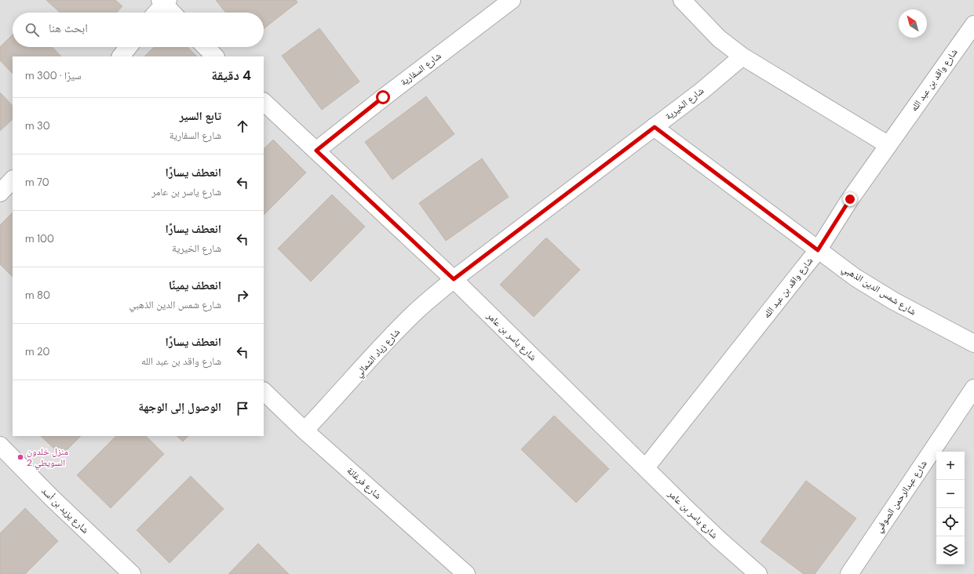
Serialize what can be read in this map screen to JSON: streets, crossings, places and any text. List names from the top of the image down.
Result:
{
  "streets": {
    "street": [
      "شارع السفارية",
      "شارع واقد بن عبد الله",
      "شارع الخيرية",
      "شارع شمس الدين الذهبي",
      "شارع ياسر بن عامر",
      "شارع زياد الشمالي",
      "شارع فرغانة",
      "شارع عبدالرحمن الصوفي",
      "شارع يزيد بن أسد"
    ]
  },
  "crossings": [
    ["شارع السفارية", "شارع ياسر بن عامر"],
    ["شارع واقد بن عبد الله", "شارع شمس الدين الذهبي"],
    ["شارع واقد بن عبد الله", "شارع ياسر بن عامر"],
    ["شارع الخيرية", "شارع شمس الدين الذهبي"],
    ["شارع الخيرية", "شارع ياسر بن عامر"],
    ["شارع الخيرية", "شارع زياد الشمالي"],
    ["شارع ياسر بن عامر", "شارع زياد الشمالي"],
    ["شارع زياد الشمالي", "شارع فرغانة"]
  ],
  "places": ["منزل خلدون السويطي 2"],
  "north": "top left",
  "page": {
    "search": "ابحث هنا",
    "heading": ["4 دقيقة", "سيرًا · 300 m"],
    "list": [
      ["تابع السير", "شارع السفارية", "30 m"],
      ["انعطف يسارًا", "شارع ياسر بن عامر", "70 m"],
      ["انعطف يسارًا", "شارع الخيرية", "100 m"],
      ["انعطف يمينًا", "شارع شمس الدين الذهبي", "80 m"],
      ["انعطف يسارًا", "شارع واقد بن عبد الله", "20 m"],
      "الوصول إلى الوجهة"
    ],
    "map_buttons": ["+", "−"]
  }
}
